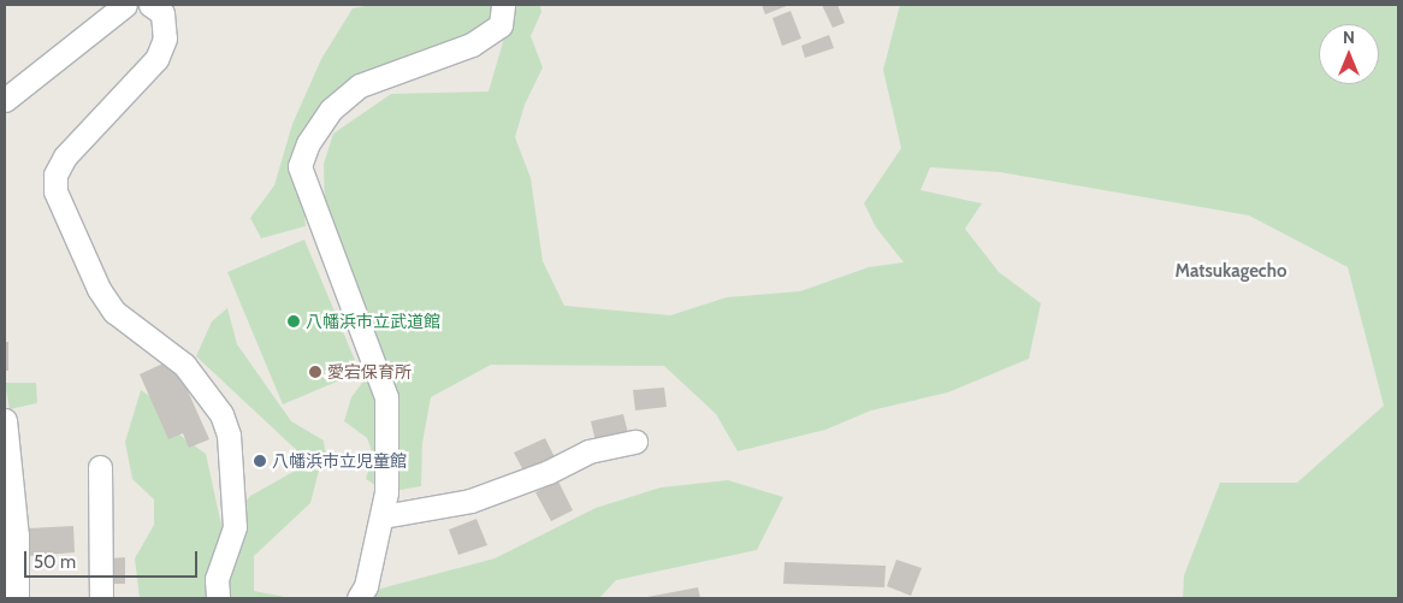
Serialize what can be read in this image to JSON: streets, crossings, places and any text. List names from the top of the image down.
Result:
{
  "districts": ["Matsukagecho"],
  "places": ["八幡浜市立武道館", "愛宕保育所", "八幡浜市立児童館"],
  "scale_bar": "50 m",
  "north": "top"
}
